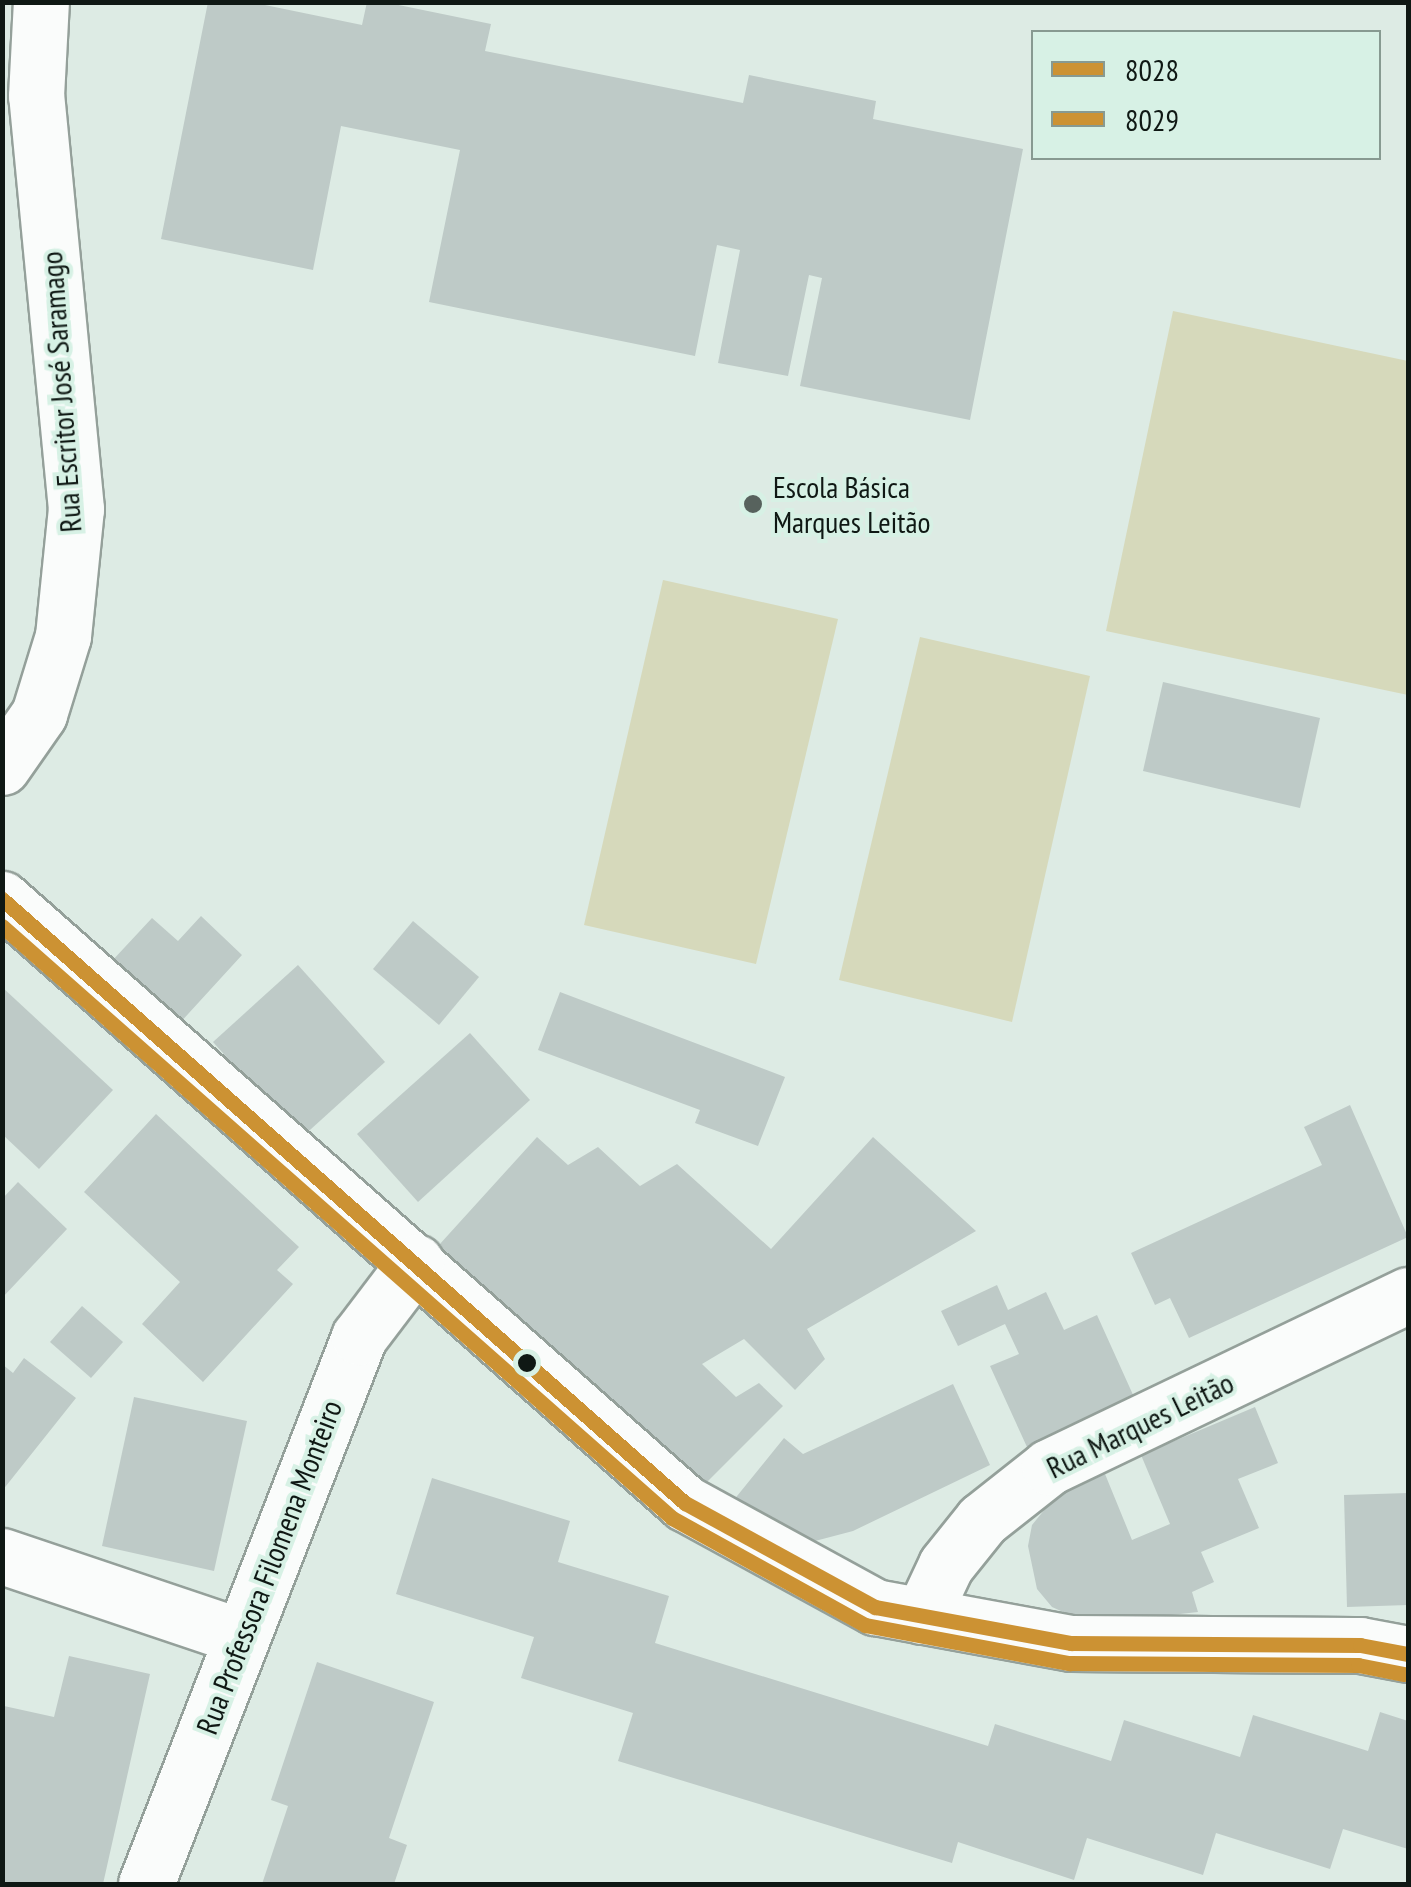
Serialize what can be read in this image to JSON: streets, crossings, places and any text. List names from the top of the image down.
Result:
{
  "streets": {
    "street": ["Rua Escritor José Saramago", "Rua Marques Leitão", "Rua Professora Filomena Monteiro"]
  },
  "places": ["Escola Básica Marques Leitão"],
  "lines": ["transit line 8028", "transit line 8029"],
  "legend": ["8028", "8029"]
}
